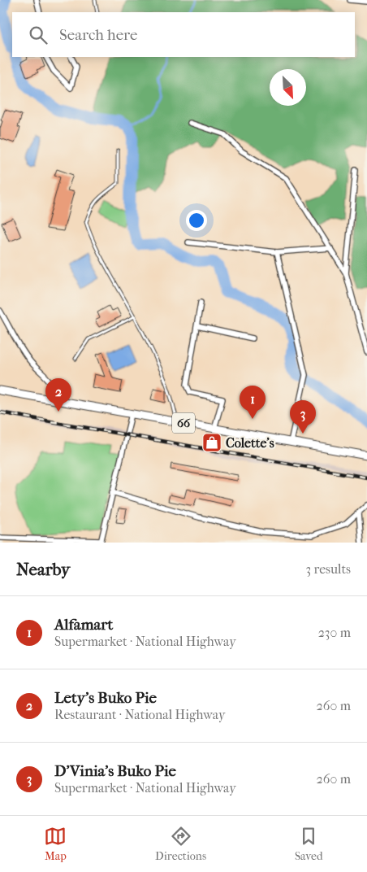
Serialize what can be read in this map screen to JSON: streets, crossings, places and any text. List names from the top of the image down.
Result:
{
  "streets": {
    "main road": ["66"]
  },
  "places": {
    "shop": ["Colette's"]
  },
  "north": "bottom right",
  "page": {
    "search": "Search here",
    "pins": ["2", "1", "3"],
    "heading": ["Nearby", "3 results"],
    "list": [
      {
        "mark": "1",
        "name": "Alfamart",
        "note": "Supermarket · National Highway",
        "value": "230 m"
      },
      {
        "mark": "2",
        "name": "Lety's Buko Pie",
        "note": "Restaurant · National Highway",
        "value": "260 m"
      },
      {
        "mark": "3",
        "name": "D'Vinia's Buko Pie",
        "note": "Supermarket · National Highway",
        "value": "260 m"
      }
    ],
    "nav": ["Map", "Directions", "Saved"]
  }
}
